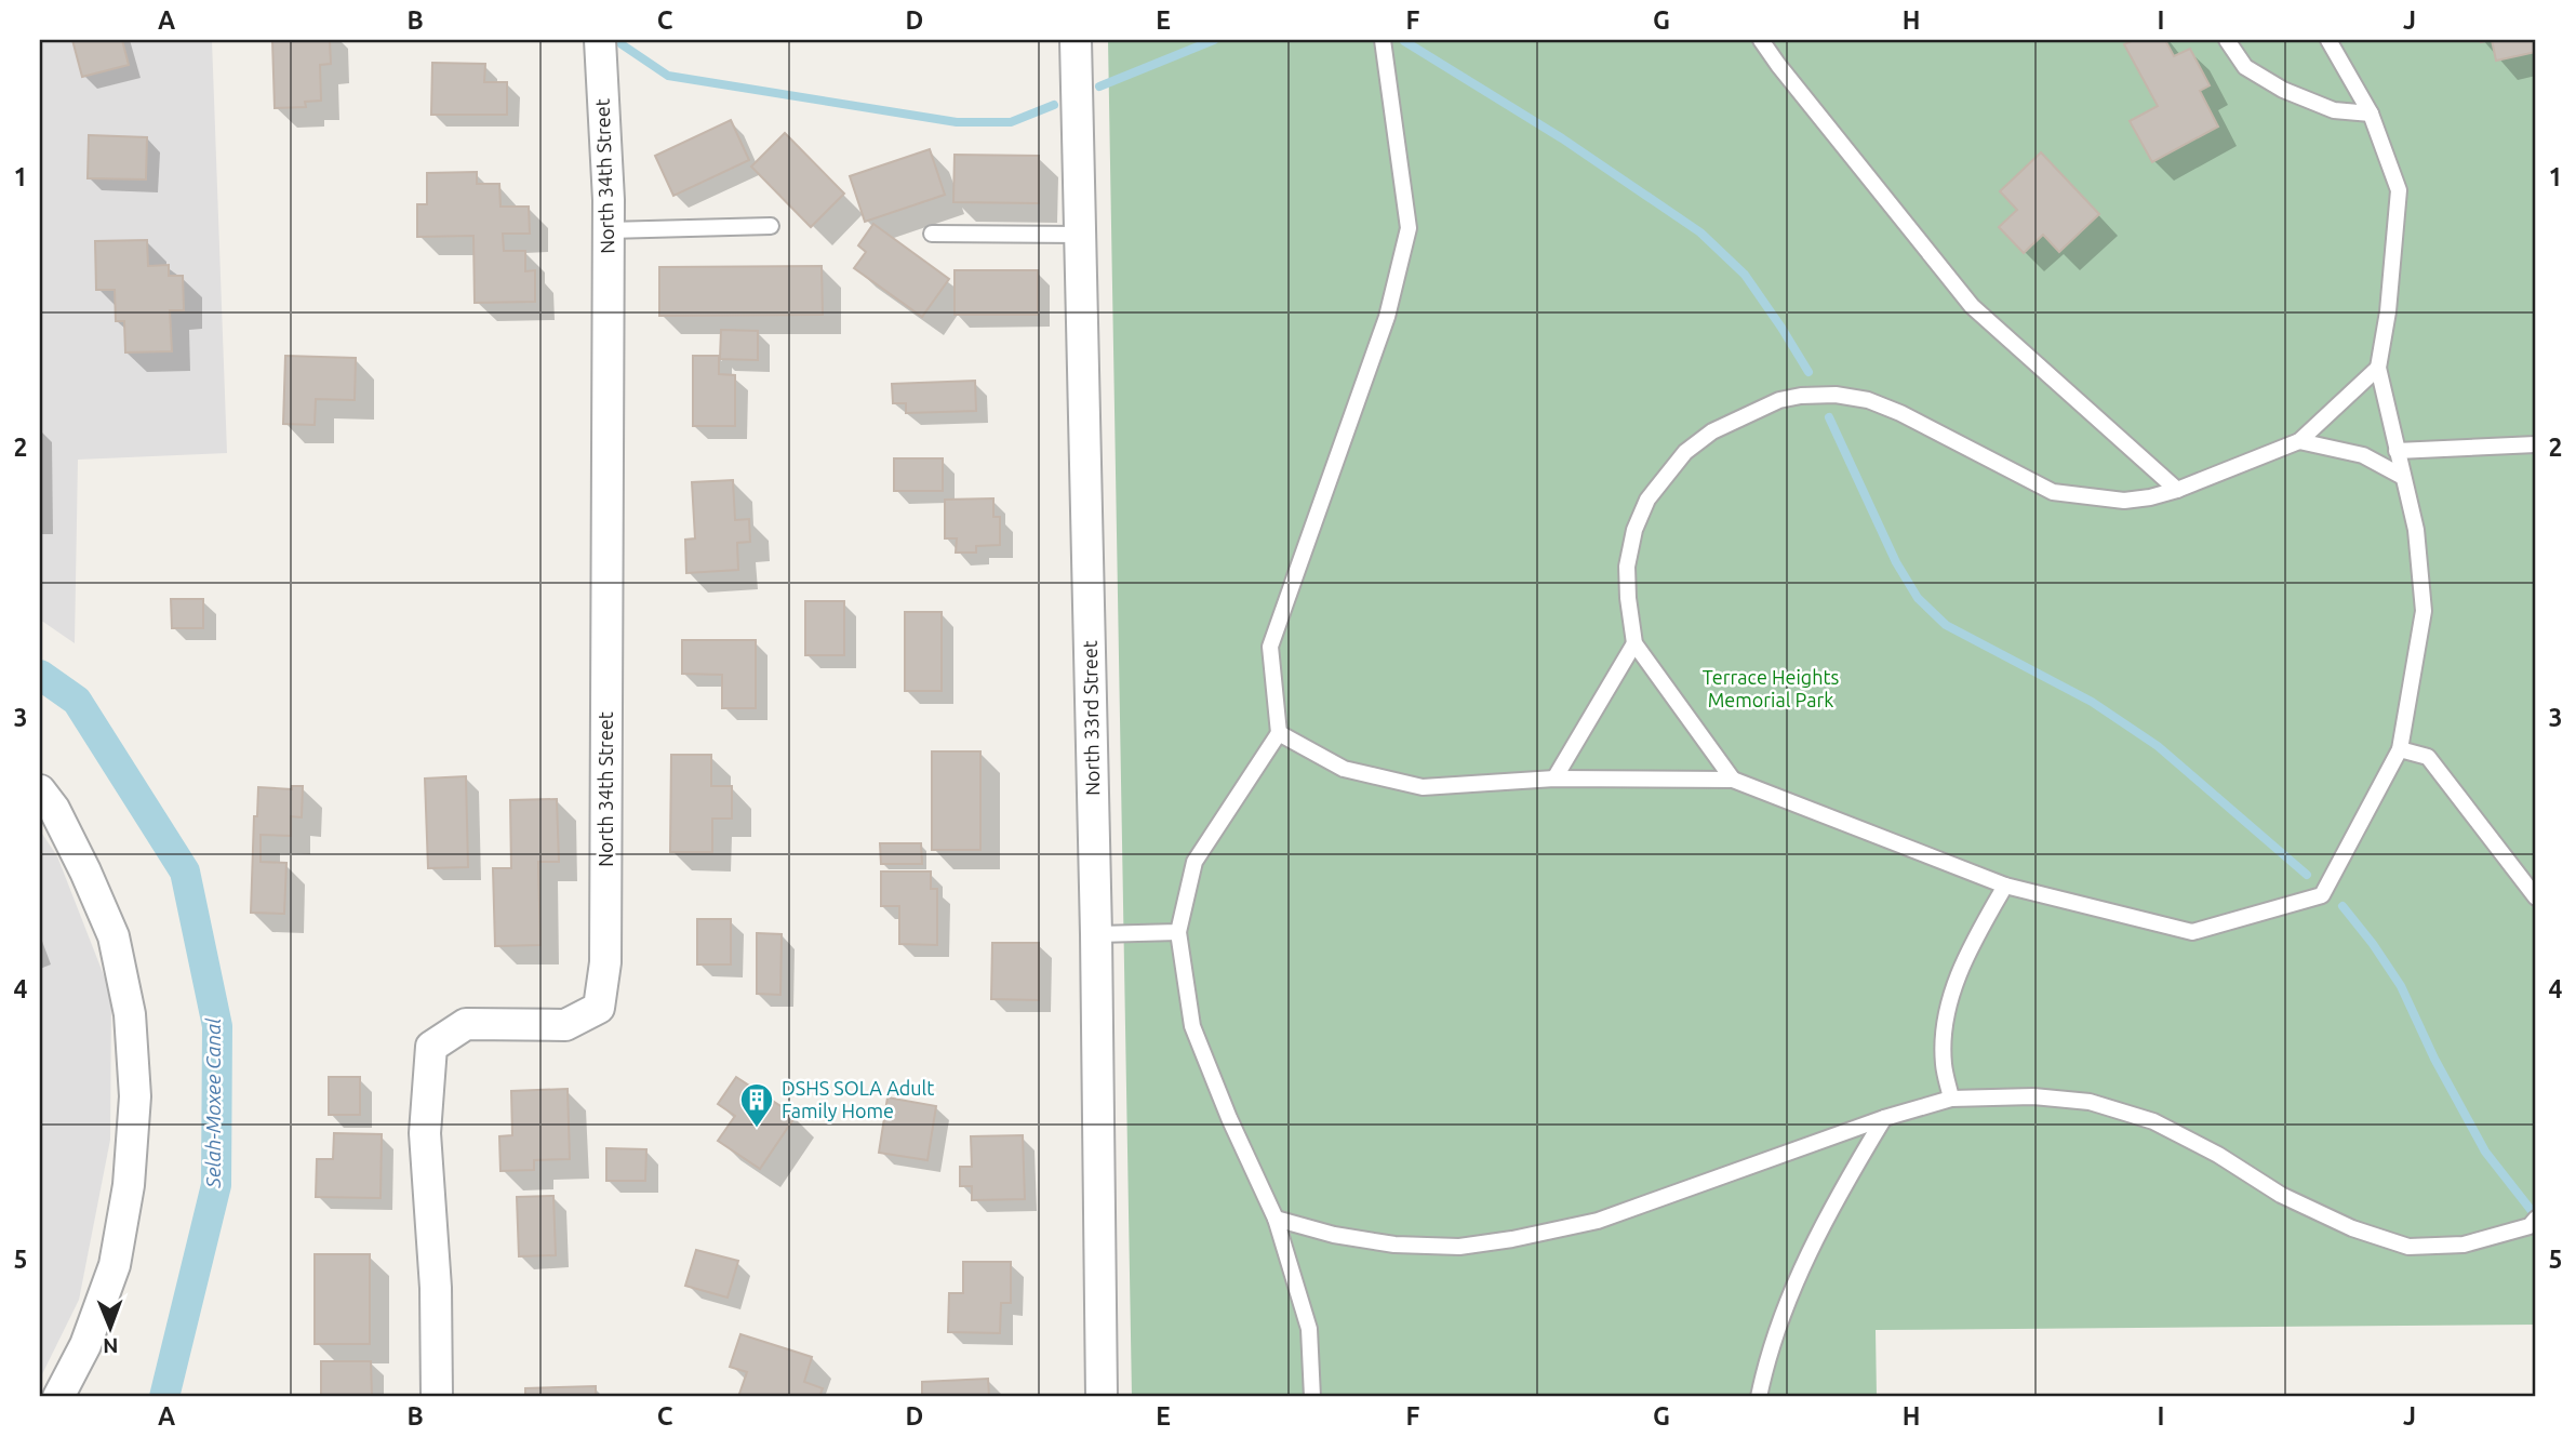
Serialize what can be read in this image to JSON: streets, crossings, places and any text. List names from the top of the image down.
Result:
{
  "streets": {
    "street": ["North 34th Street", "North 33rd Street"]
  },
  "water": ["Selah-Moxee Canal"],
  "parks": ["Terrace Heights Memorial Park"],
  "places": {
    "building": ["DSHS SOLA Adult Family Home"]
  },
  "north": "bottom",
  "grid": {
    "columns": [
      "A",
      "B",
      "C",
      "D",
      "E",
      "F",
      "G",
      "H",
      "I",
      "J"
    ],
    "rows": [
      "1",
      "2",
      "3",
      "4",
      "5"
    ]
  }
}
